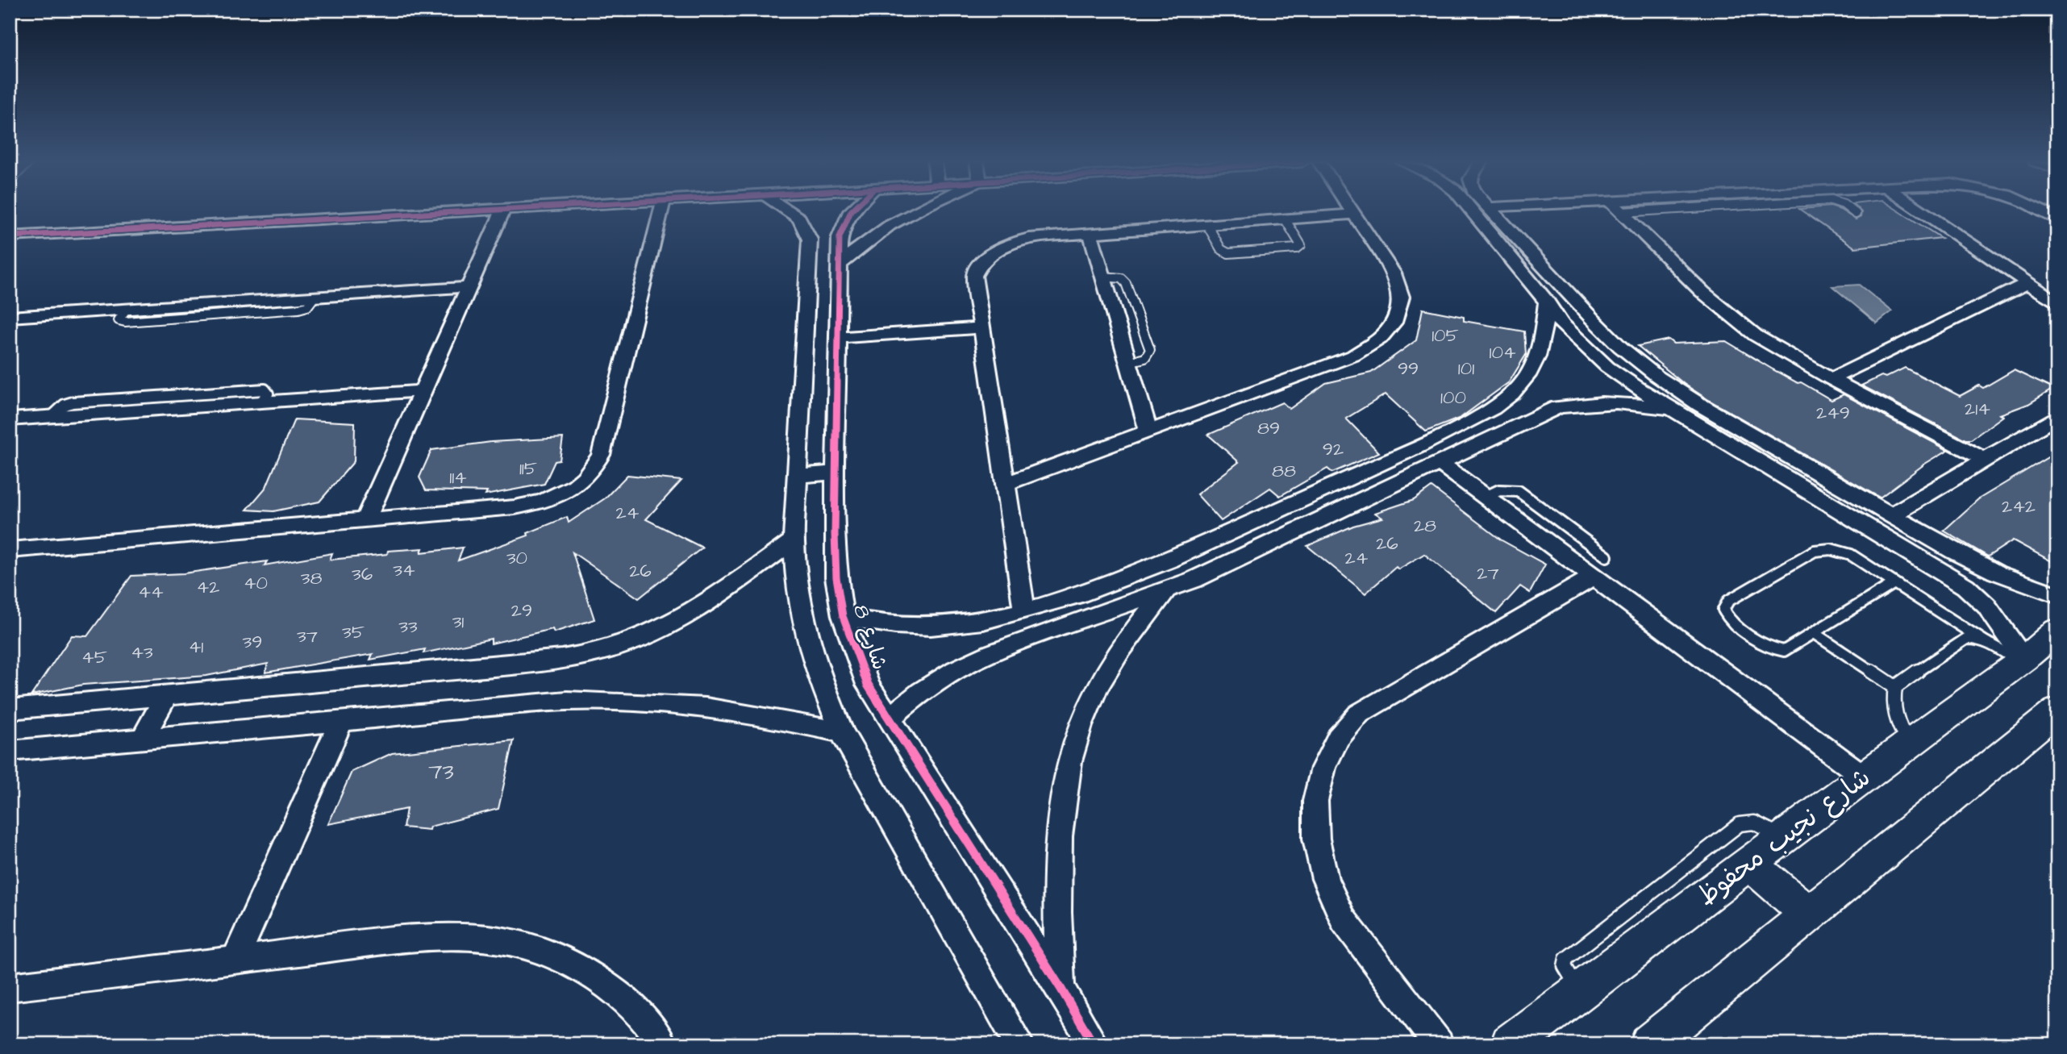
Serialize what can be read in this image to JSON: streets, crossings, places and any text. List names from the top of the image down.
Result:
{
  "streets": {
    "street": ["شارع 8", "شارع نجيب محفوظ"]
  },
  "house_numbers": [
    "105",
    "104",
    "99",
    "101",
    "100",
    "214",
    "249",
    "89",
    "92",
    "115",
    "88",
    "114",
    "242",
    "24",
    "28",
    "26",
    "30",
    "24",
    "34",
    "26",
    "27",
    "36",
    "38",
    "40",
    "42",
    "44",
    "29",
    "31",
    "33",
    "35",
    "37",
    "39",
    "41",
    "43",
    "45",
    "73"
  ]
}
